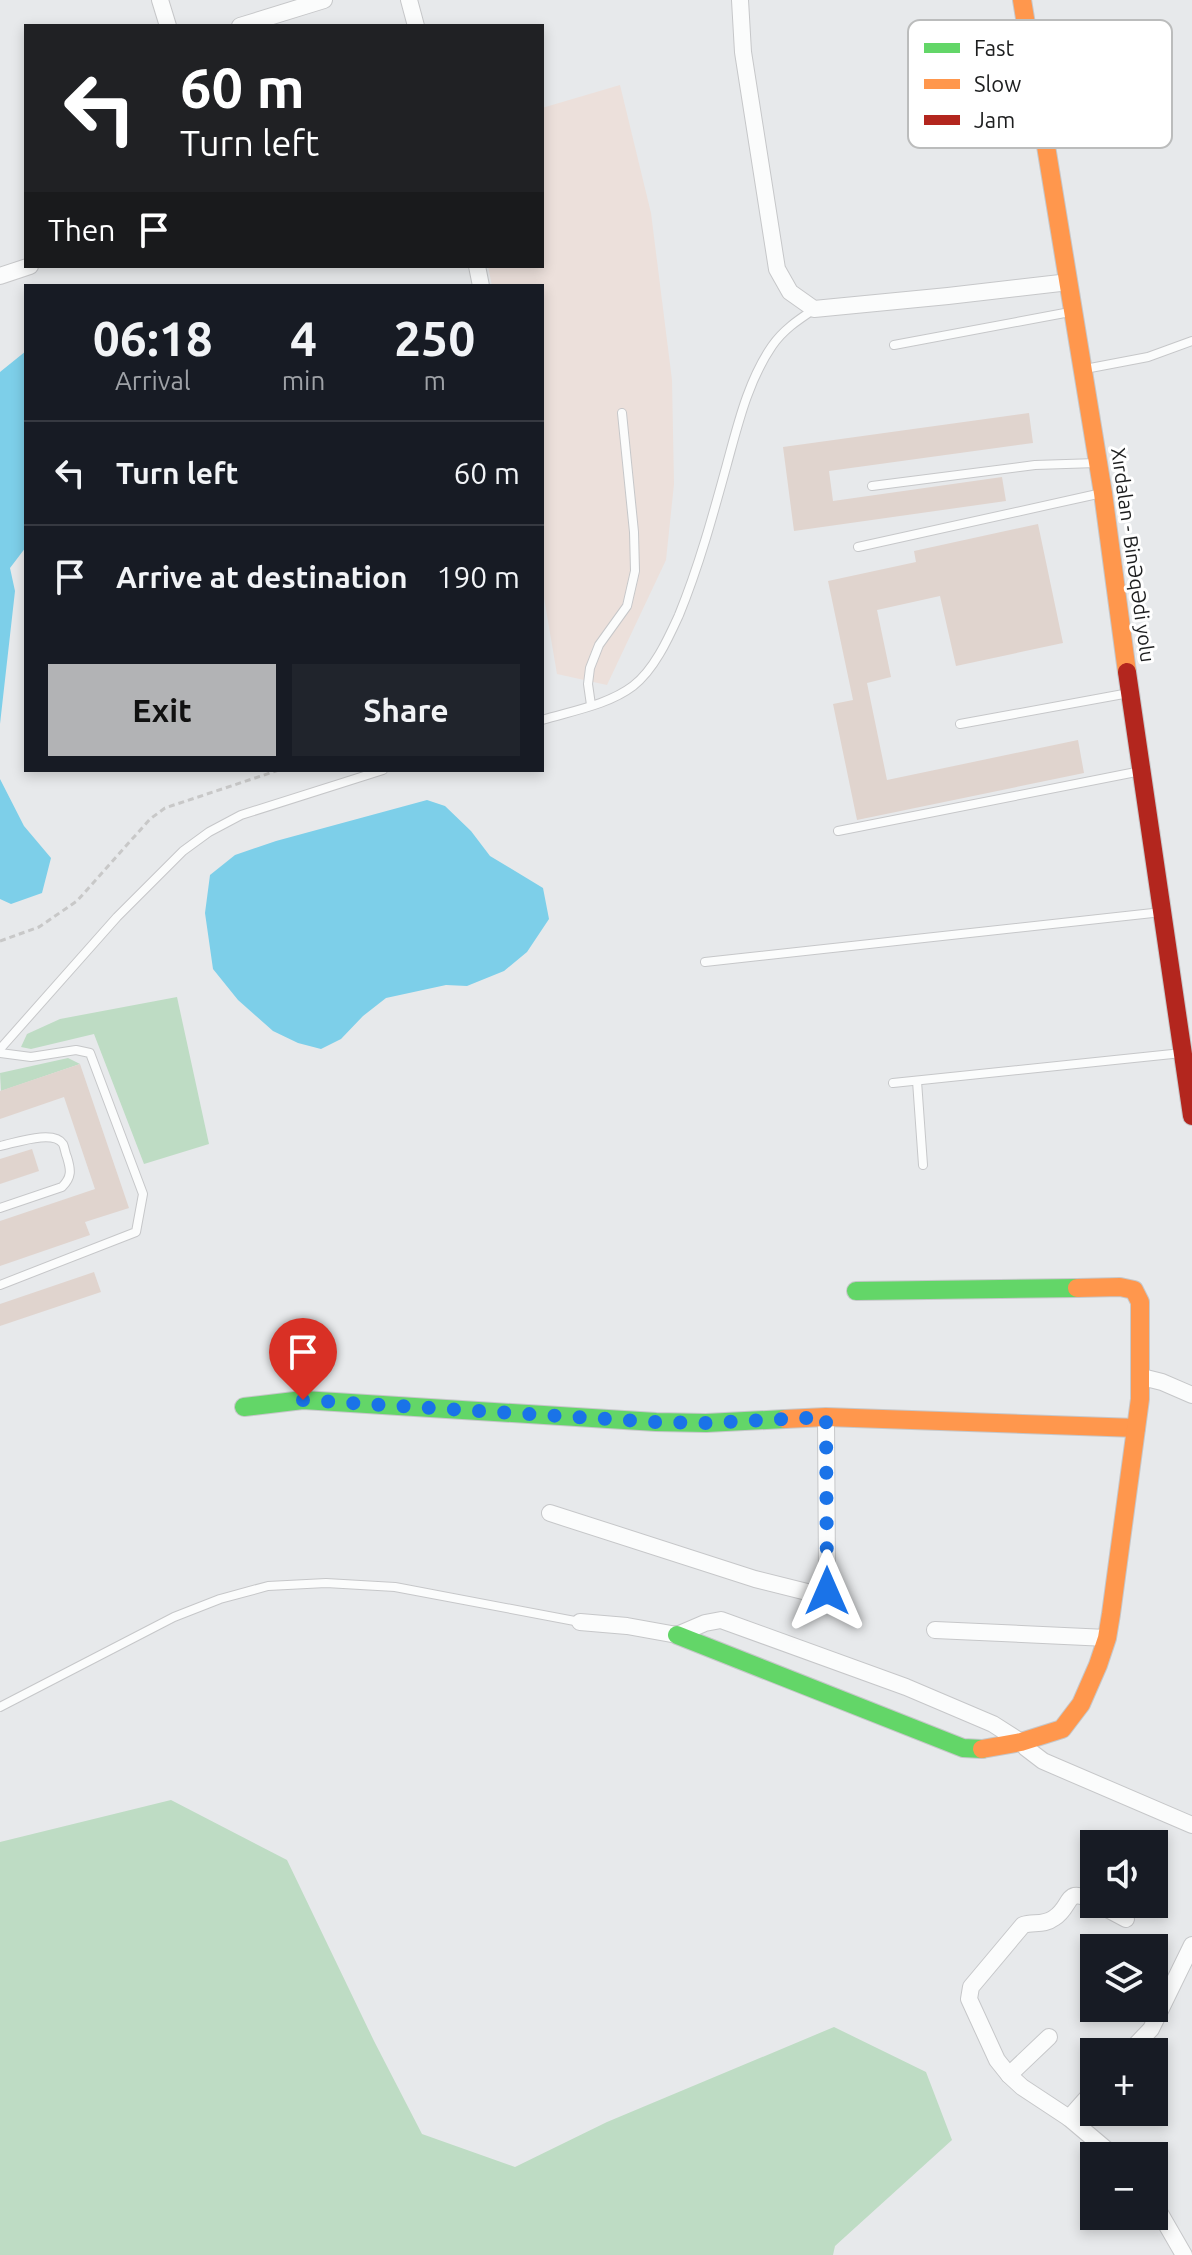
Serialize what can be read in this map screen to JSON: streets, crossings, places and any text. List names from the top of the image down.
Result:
{
  "streets": {
    "street": ["Xırdalan - Binəqədi yolu"]
  },
  "legend": ["Fast", "Slow", "Jam"],
  "page": {
    "turn": ["60 m", "Turn left"],
    "then": "Then",
    "eta": [
      "06:18",
      "Arrival",
      "4",
      "min",
      "250",
      "m"
    ],
    "list": [
      {
        "name": "Turn left",
        "value": "60 m"
      },
      {
        "name": "Arrive at destination",
        "value": "190 m"
      }
    ],
    "buttons": ["Exit", "Share"],
    "map_buttons": ["+", "−"]
  }
}
